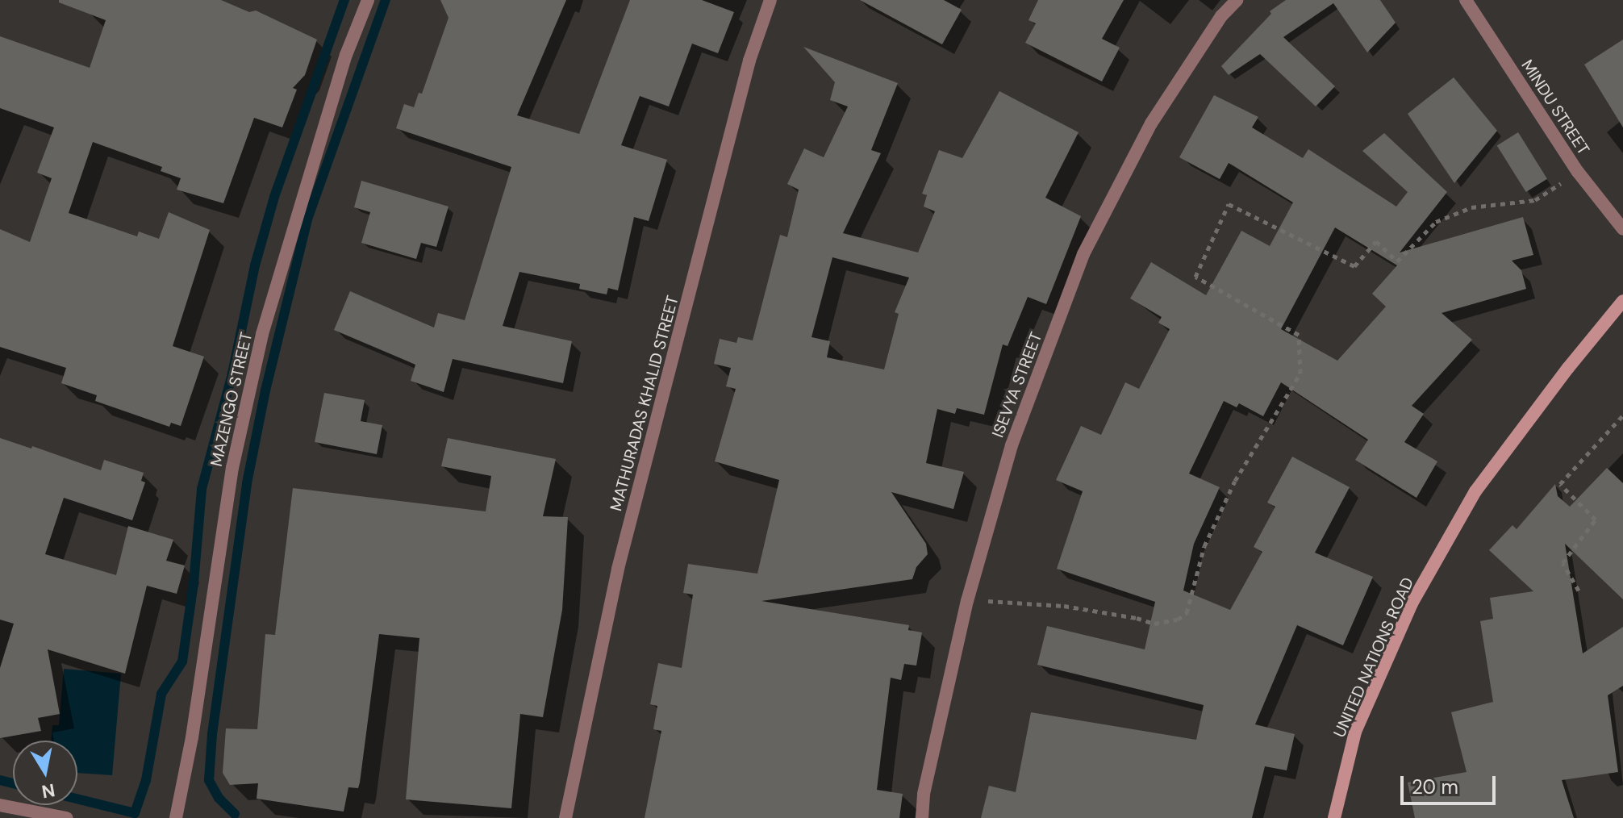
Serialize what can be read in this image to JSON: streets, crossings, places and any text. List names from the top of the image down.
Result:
{
  "streets": {
    "street": [
      "MINDU STREET",
      "ISEVYA STREET",
      "MAZENGO STREET",
      "MATHURADAS KHALID STREET",
      "UNITED NATIONS ROAD"
    ]
  },
  "scale_bar": "20 m",
  "north": "bottom"
}
